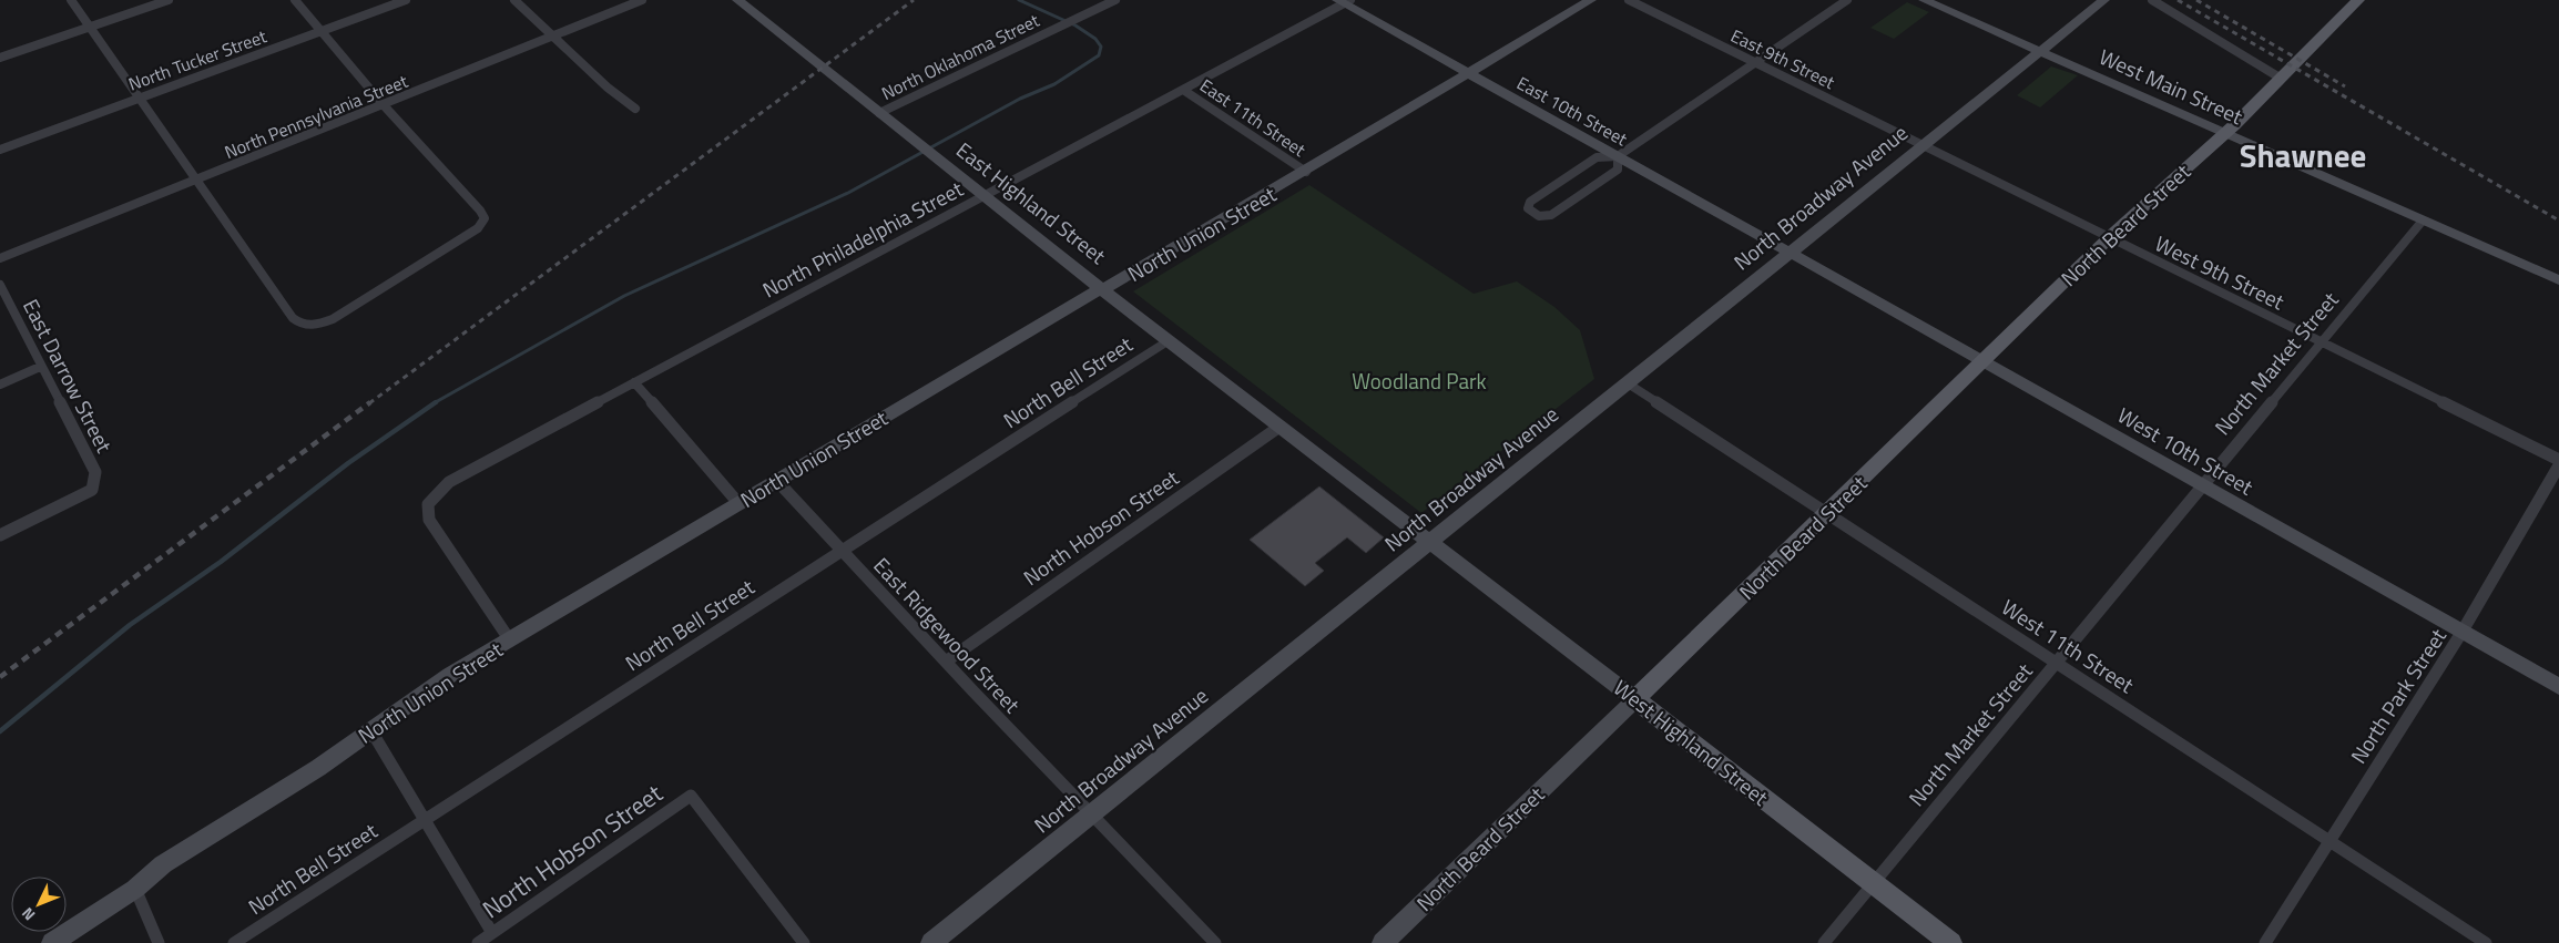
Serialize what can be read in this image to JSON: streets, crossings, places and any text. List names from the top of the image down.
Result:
{
  "streets": {
    "main road": ["North Beard Street", "West Highland Street"],
    "street": [
      "North Oklahoma Street",
      "East 9th Street",
      "North Tucker Street",
      "West Main Street",
      "East 10th Street",
      "North Pennsylvania Street",
      "East 11th Street",
      "North Broadway Avenue",
      "East Highland Street",
      "North Union Street",
      "North Philadelphia Street",
      "West 9th Street",
      "North Market Street",
      "East Darrow Street",
      "North Bell Street",
      "West 10th Street",
      "North Hobson Street",
      "East Ridgewood Street",
      "West 11th Street",
      "North Park Street"
    ]
  },
  "crossings": [
    ["North Oklahoma Street", "East Highland Street"],
    ["East 9th Street", "North Broadway Avenue"],
    ["East 9th Street", "West 9th Street"],
    ["West Main Street", "North Broadway Avenue"],
    ["West Main Street", "North Beard Street"],
    ["West Main Street", "North Market Street"],
    ["East 10th Street", "North Broadway Avenue"],
    ["East 10th Street", "North Union Street"],
    ["East 10th Street", "North Philadelphia Street"],
    ["East 10th Street", "West 10th Street"],
    ["East 11th Street", "North Union Street"],
    ["East 11th Street", "North Philadelphia Street"],
    ["North Broadway Avenue", "East Highland Street"],
    ["North Broadway Avenue", "West 9th Street"],
    ["North Broadway Avenue", "West 10th Street"],
    ["North Broadway Avenue", "East Ridgewood Street"],
    ["North Broadway Avenue", "West 11th Street"],
    ["North Broadway Avenue", "West Highland Street"],
    ["East Highland Street", "North Union Street"],
    ["East Highland Street", "North Philadelphia Street"],
    ["East Highland Street", "North Bell Street"],
    ["East Highland Street", "North Hobson Street"],
    ["East Highland Street", "West Highland Street"],
    ["North Beard Street", "West 9th Street"],
    ["North Beard Street", "West 10th Street"],
    ["North Beard Street", "West 11th Street"],
    ["North Beard Street", "West Highland Street"],
    ["North Union Street", "North Philadelphia Street"],
    ["North Union Street", "East Ridgewood Street"],
    ["West 9th Street", "North Market Street"],
    ["North Market Street", "West 10th Street"],
    ["North Market Street", "West 11th Street"],
    ["North Market Street", "West Highland Street"],
    ["North Bell Street", "East Ridgewood Street"],
    ["West 10th Street", "North Park Street"],
    ["North Hobson Street", "East Ridgewood Street"],
    ["West 11th Street", "North Park Street"]
  ],
  "districts": ["Shawnee"],
  "parks": ["Woodland Park"],
  "north": "bottom left"
}
